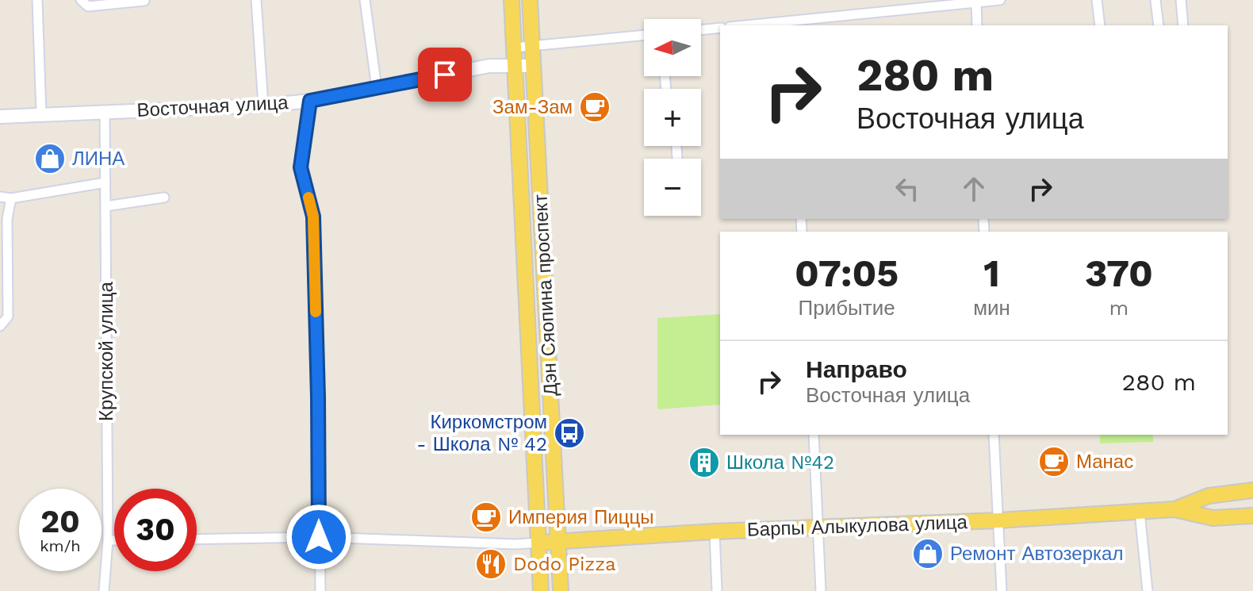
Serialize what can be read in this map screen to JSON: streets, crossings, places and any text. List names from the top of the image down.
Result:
{
  "streets": {
    "main road": ["Дэн Сяопина проспект", "Барпы Алыкулова улица"],
    "street": ["Восточная улица", "Крупской улица"]
  },
  "crossings": [
    ["Восточная улица", "Дэн Сяопина проспект"],
    ["Восточная улица", "Крупской улица"],
    ["Дэн Сяопина проспект", "Барпы Алыкулова улица"]
  ],
  "places": {
    "cafe": ["Зам-Зам", "Манас", "Империя Пиццы"],
    "shop": ["ЛИНА", "Ремонт Автозеркал"],
    "bus stop": ["Киркомстром - Школа № 42"],
    "building": ["Школа №42"],
    "restaurant": ["Dodo Pizza"]
  },
  "north": "left",
  "page": {
    "map_buttons": ["+", "−"],
    "turn": ["280 m", "Восточная улица"],
    "eta": [
      "07:05",
      "Прибытие",
      "1",
      "мин",
      "370",
      "m"
    ],
    "list": [
      {
        "name": "Направо",
        "note": "Восточная улица",
        "value": "280 m"
      }
    ],
    "speed": "20 km/h",
    "limit": "30"
  }
}
